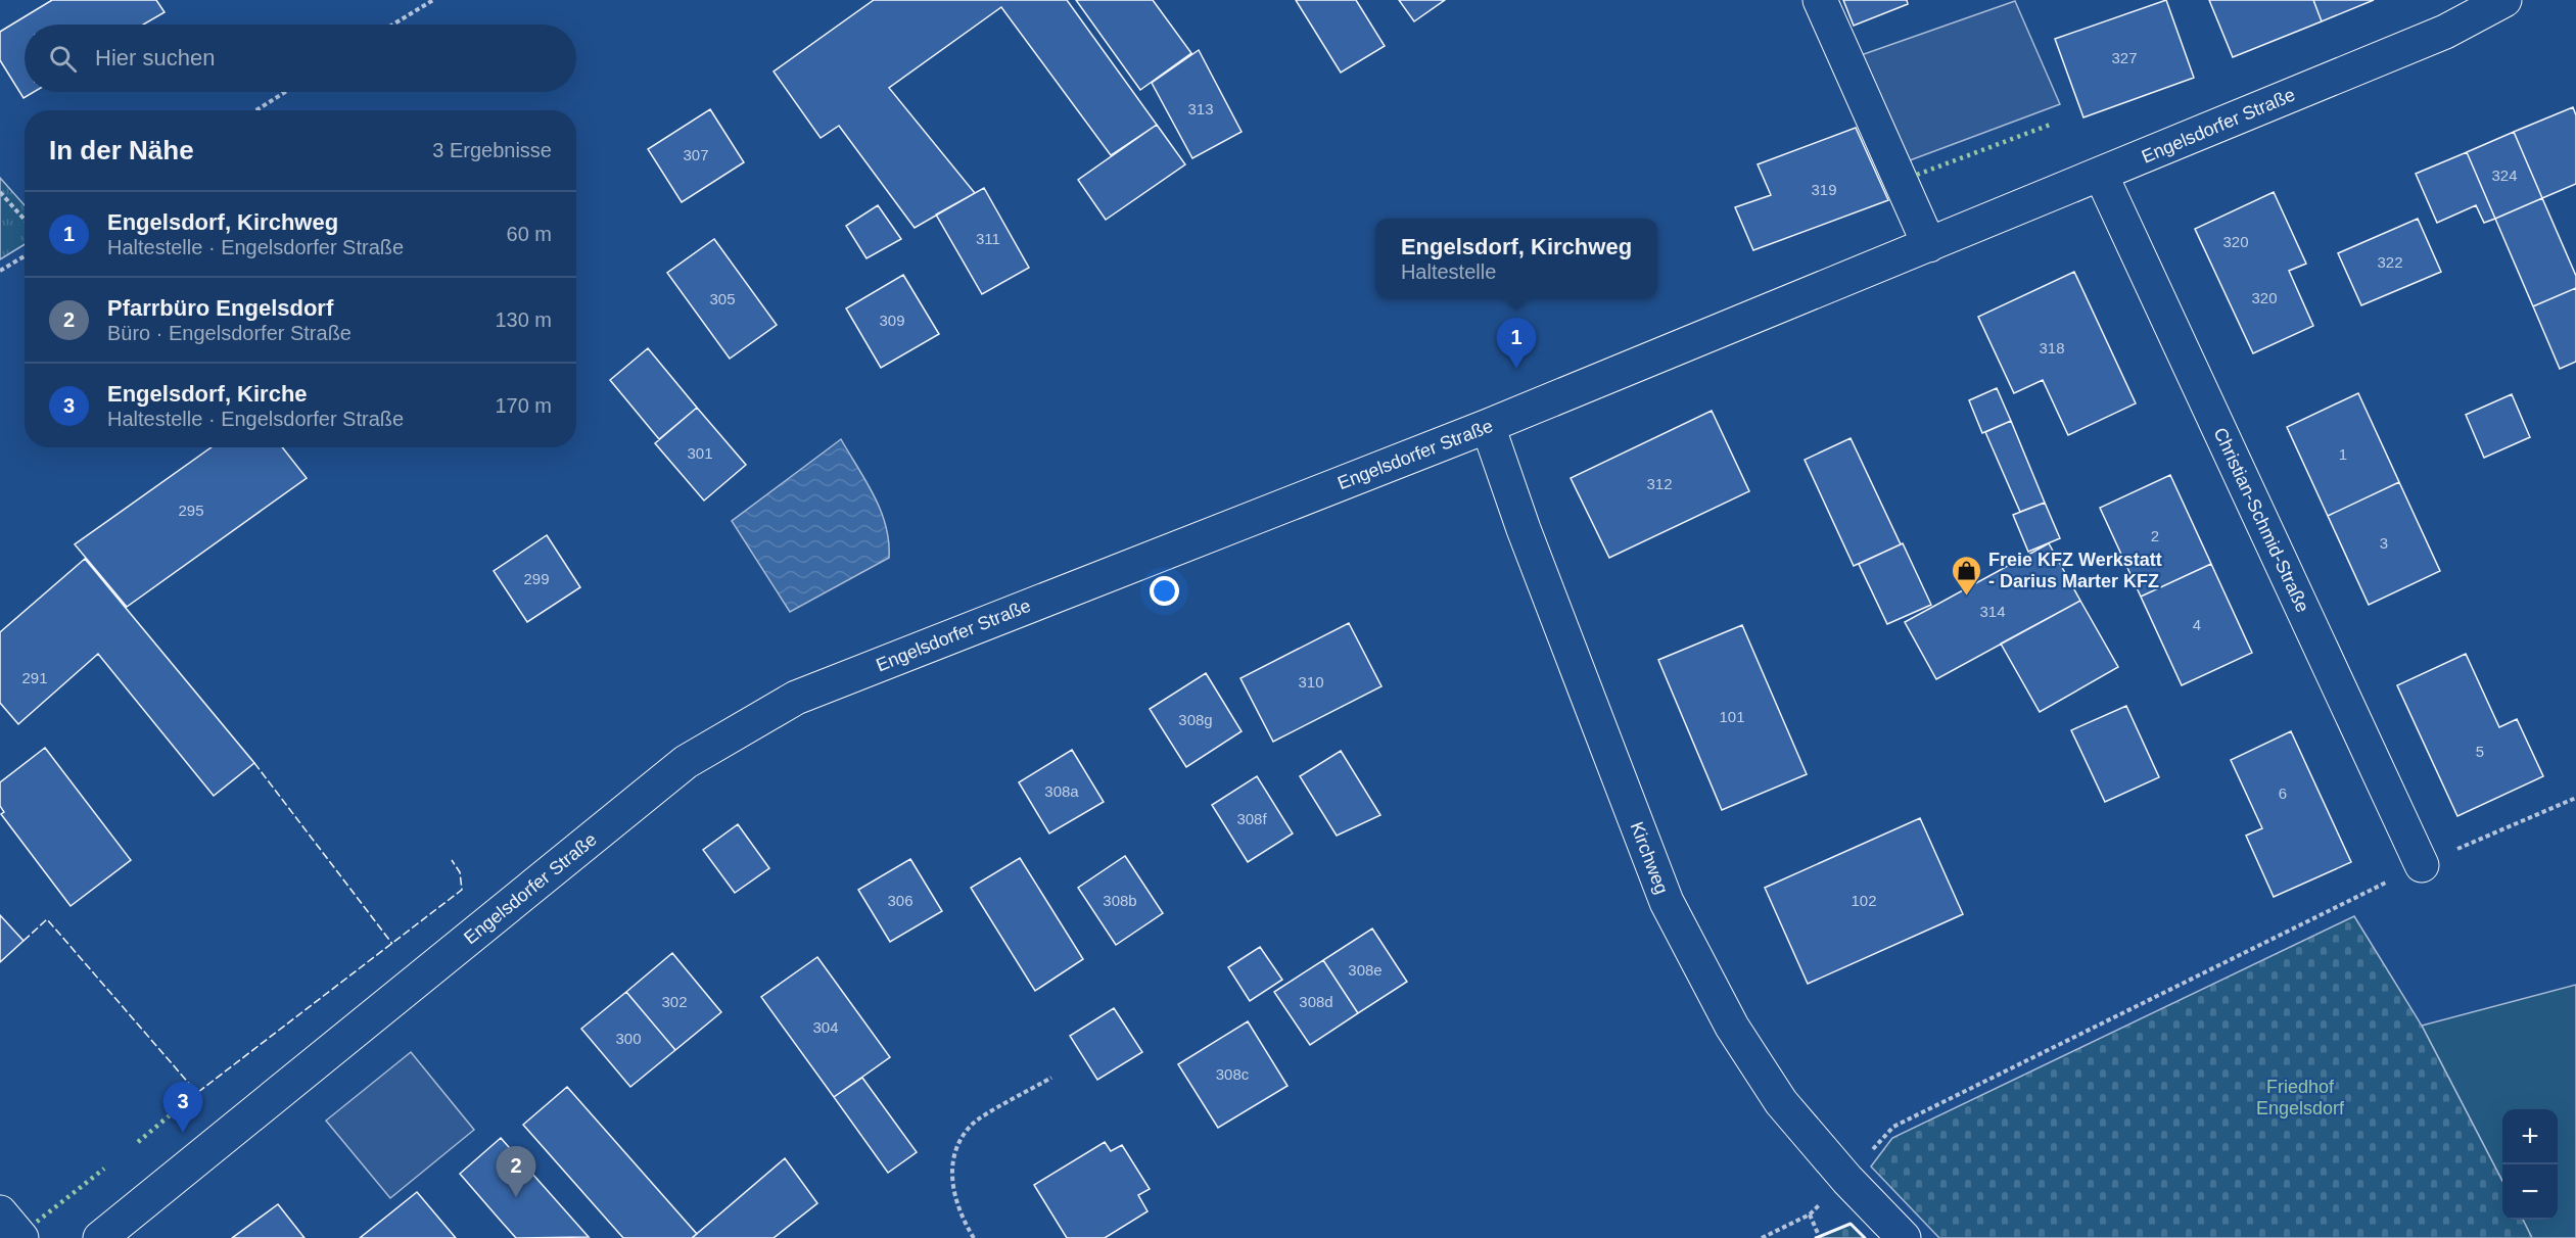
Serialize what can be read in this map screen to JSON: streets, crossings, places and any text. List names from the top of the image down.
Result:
{
  "streets": {
    "street": ["Engelsdorfer Straße", "Christian-Schmid-Straße", "Kirchweg"]
  },
  "crossings": [
    ["Engelsdorfer Straße", "Christian-Schmid-Straße"],
    ["Engelsdorfer Straße", "Kirchweg"]
  ],
  "parks": ["Friedhof Engelsdorf"],
  "places": {
    "shop": ["Freie KFZ Werkstatt - Darius Marter KFZ"]
  },
  "house_numbers": [
    "327",
    "313",
    "307",
    "324",
    "319",
    "311",
    "320",
    "322",
    "320",
    "305",
    "309",
    "318",
    "301",
    "1",
    "312",
    "295",
    "2",
    "3",
    "299",
    "314",
    "4",
    "291",
    "310",
    "101",
    "308g",
    "5",
    "308a",
    "6",
    "308f",
    "306",
    "308b",
    "102",
    "308e",
    "302",
    "308d",
    "304",
    "300",
    "308c"
  ],
  "page": {
    "search": "Hier suchen",
    "heading": ["In der Nähe", "3 Ergebnisse"],
    "list": [
      {
        "mark": "1",
        "name": "Engelsdorf, Kirchweg",
        "note": "Haltestelle · Engelsdorfer Straße",
        "value": "60 m"
      },
      {
        "mark": "2",
        "name": "Pfarrbüro Engelsdorf",
        "note": "Büro · Engelsdorfer Straße",
        "value": "130 m"
      },
      {
        "mark": "3",
        "name": "Engelsdorf, Kirche",
        "note": "Haltestelle · Engelsdorfer Straße",
        "value": "170 m"
      }
    ],
    "popup": ["Engelsdorf, Kirchweg", "Haltestelle"],
    "pins": ["1", "3", "2"],
    "map_buttons": ["+", "−"]
  }
}
